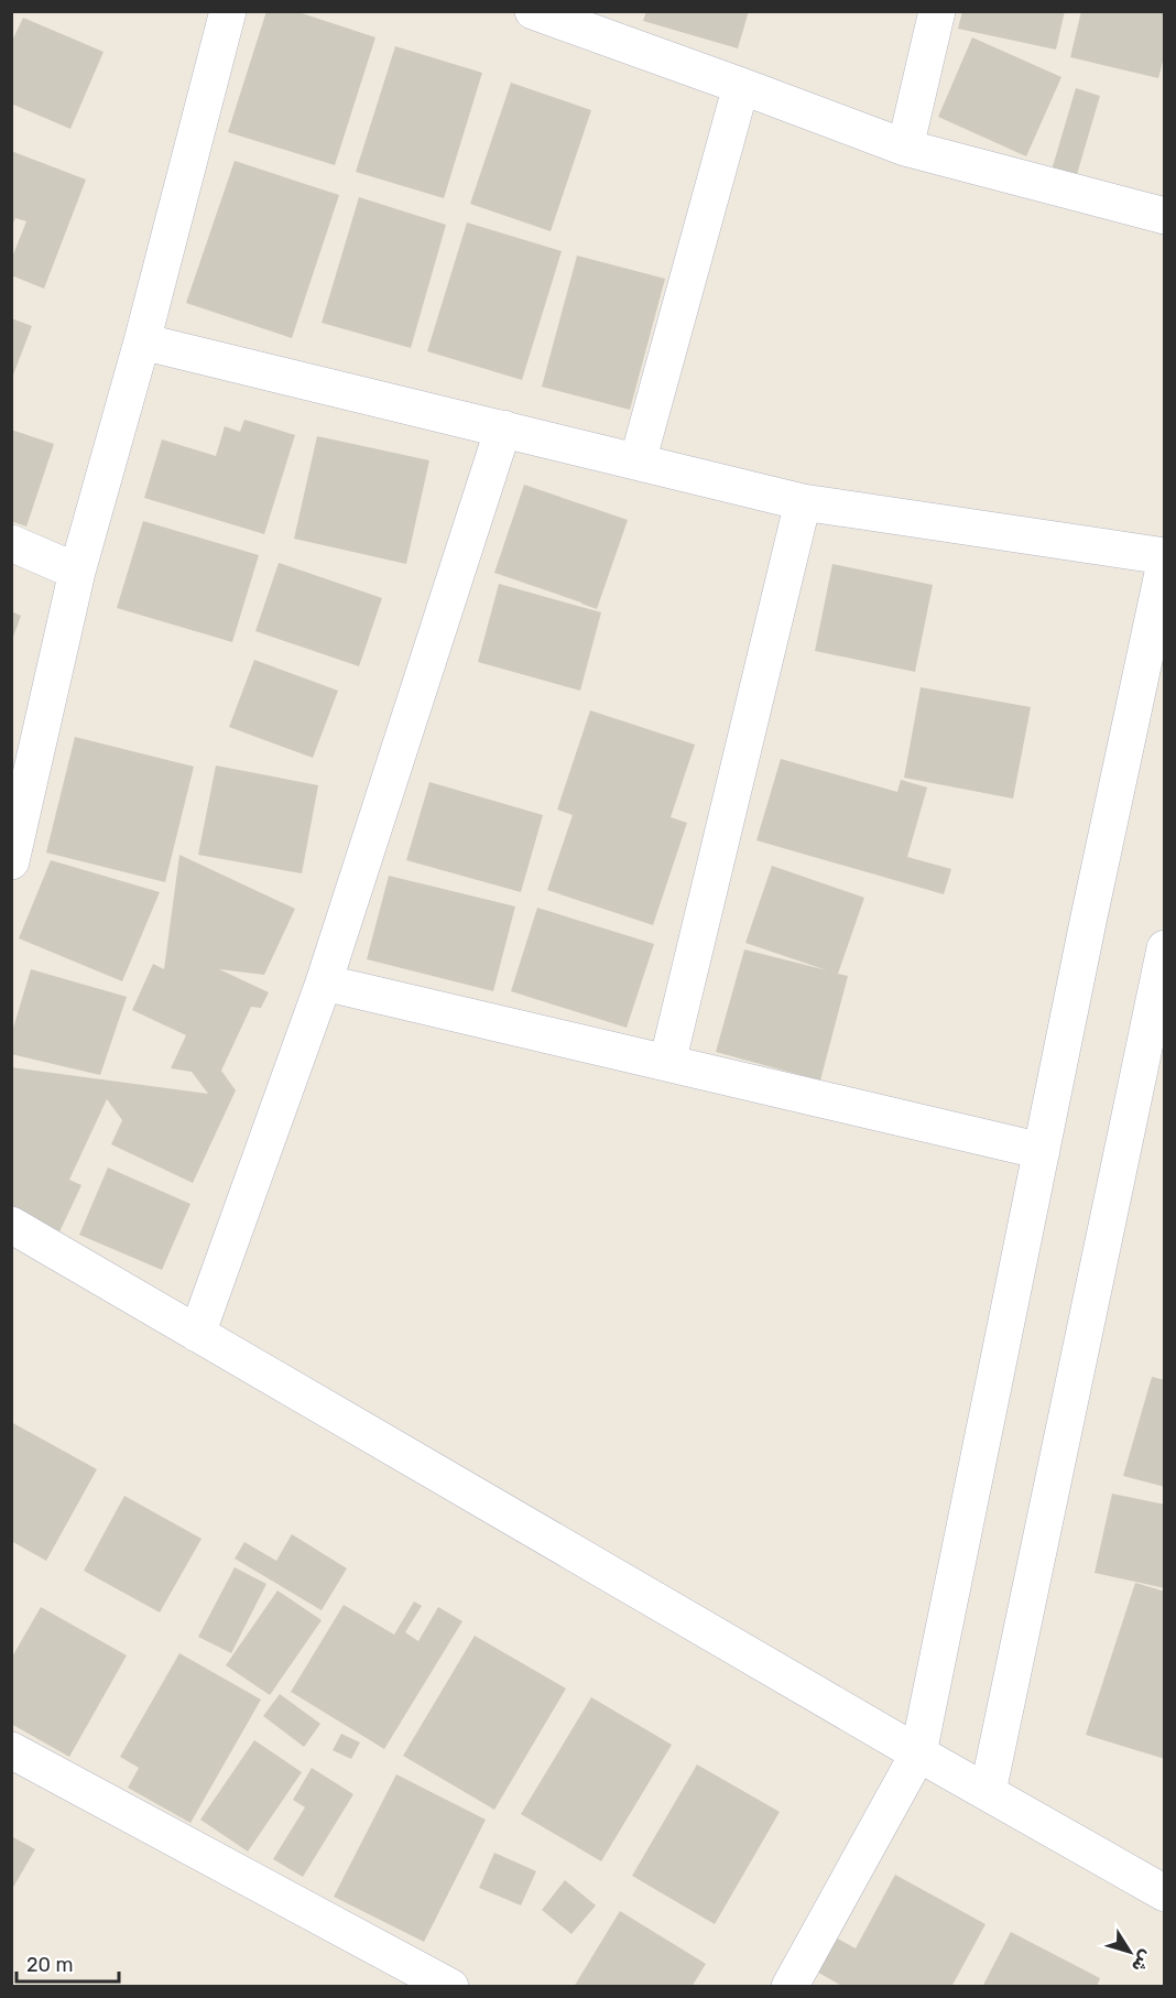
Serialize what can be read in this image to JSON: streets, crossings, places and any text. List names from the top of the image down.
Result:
{
  "scale_bar": "20 m",
  "north": "bottom right"
}
